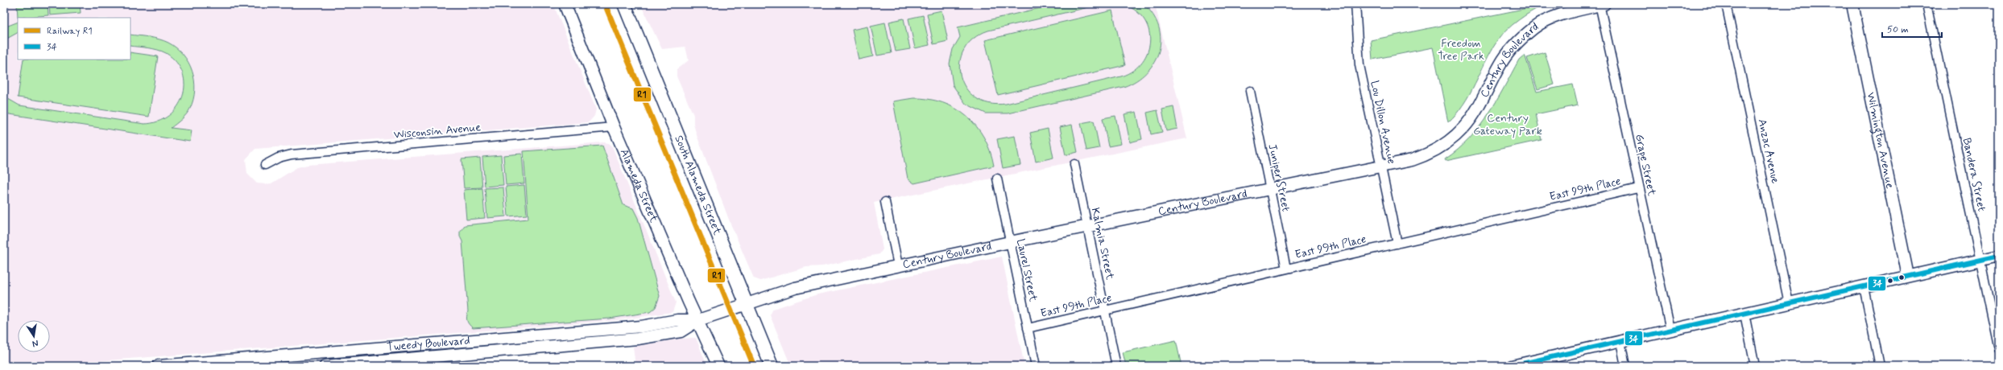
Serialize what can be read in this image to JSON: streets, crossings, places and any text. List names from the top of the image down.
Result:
{
  "streets": {
    "main road": [
      "Century Boulevard",
      "Wilmington Avenue",
      "South Alameda Street",
      "Alameda Street",
      "Tweedy Boulevard"
    ],
    "street": [
      "Lou Dillon Avenue",
      "Wisconsin Avenue",
      "Anzac Avenue",
      "Grape Street",
      "Bandera Street",
      "Juniper Street",
      "East 99th Place",
      "Kalmia Street",
      "Laurel Street"
    ]
  },
  "crossings": [
    ["Century Boulevard", "Lou Dillon Avenue"],
    ["Century Boulevard", "Grape Street"],
    ["Century Boulevard", "Juniper Street"],
    ["Century Boulevard", "South Alameda Street"],
    ["Century Boulevard", "Kalmia Street"],
    ["Century Boulevard", "Laurel Street"],
    ["Century Boulevard", "Tweedy Boulevard"],
    ["Lou Dillon Avenue", "East 99th Place"],
    ["Wisconsin Avenue", "Alameda Street"],
    ["Grape Street", "East 99th Place"],
    ["Juniper Street", "East 99th Place"],
    ["South Alameda Street", "Tweedy Boulevard"],
    ["Alameda Street", "Tweedy Boulevard"],
    ["East 99th Place", "Kalmia Street"],
    ["East 99th Place", "Laurel Street"]
  ],
  "parks": ["Freedom Tree Park", "Century Gateway Park"],
  "lines": ["rail line R1", "transit line 34"],
  "legend": ["Railway R1", "34"],
  "scale_bar": "50 m",
  "north": "bottom"
}
